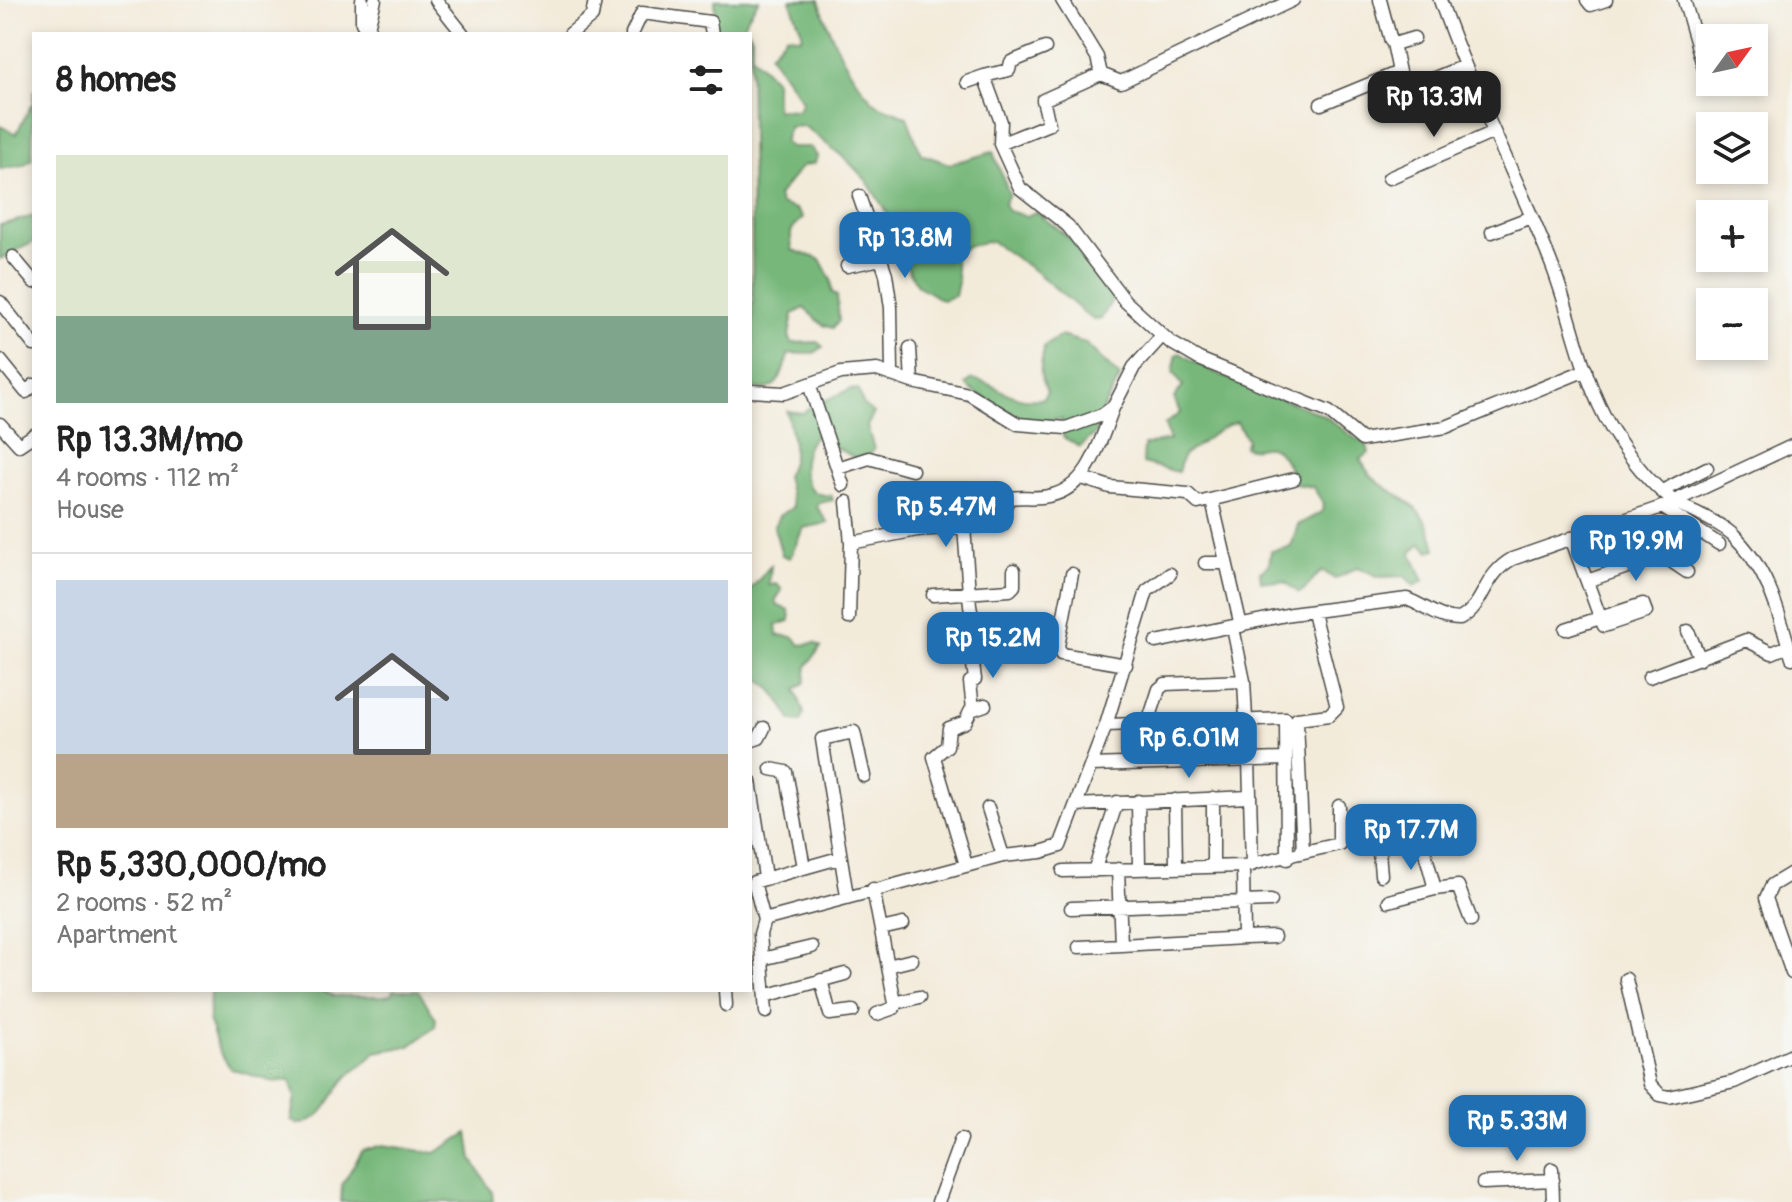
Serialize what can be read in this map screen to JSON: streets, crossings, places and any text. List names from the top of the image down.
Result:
{
  "north": "top right",
  "page": {
    "map_buttons": ["+", "−"],
    "heading": "8 homes",
    "price": [
      "Rp 13.3M",
      "Rp 13.8M",
      "Rp 5.47M",
      "Rp 19.9M",
      "Rp 15.2M",
      "Rp 6.01M",
      "Rp 17.7M",
      "Rp 5.33M"
    ],
    "list": [
      {
        "name": "Rp 13.3M/mo",
        "note": "4 rooms · 112 m² · House"
      },
      {
        "name": "Rp 5,330,000/mo",
        "note": "2 rooms · 52 m² · Apartment"
      }
    ]
  }
}
